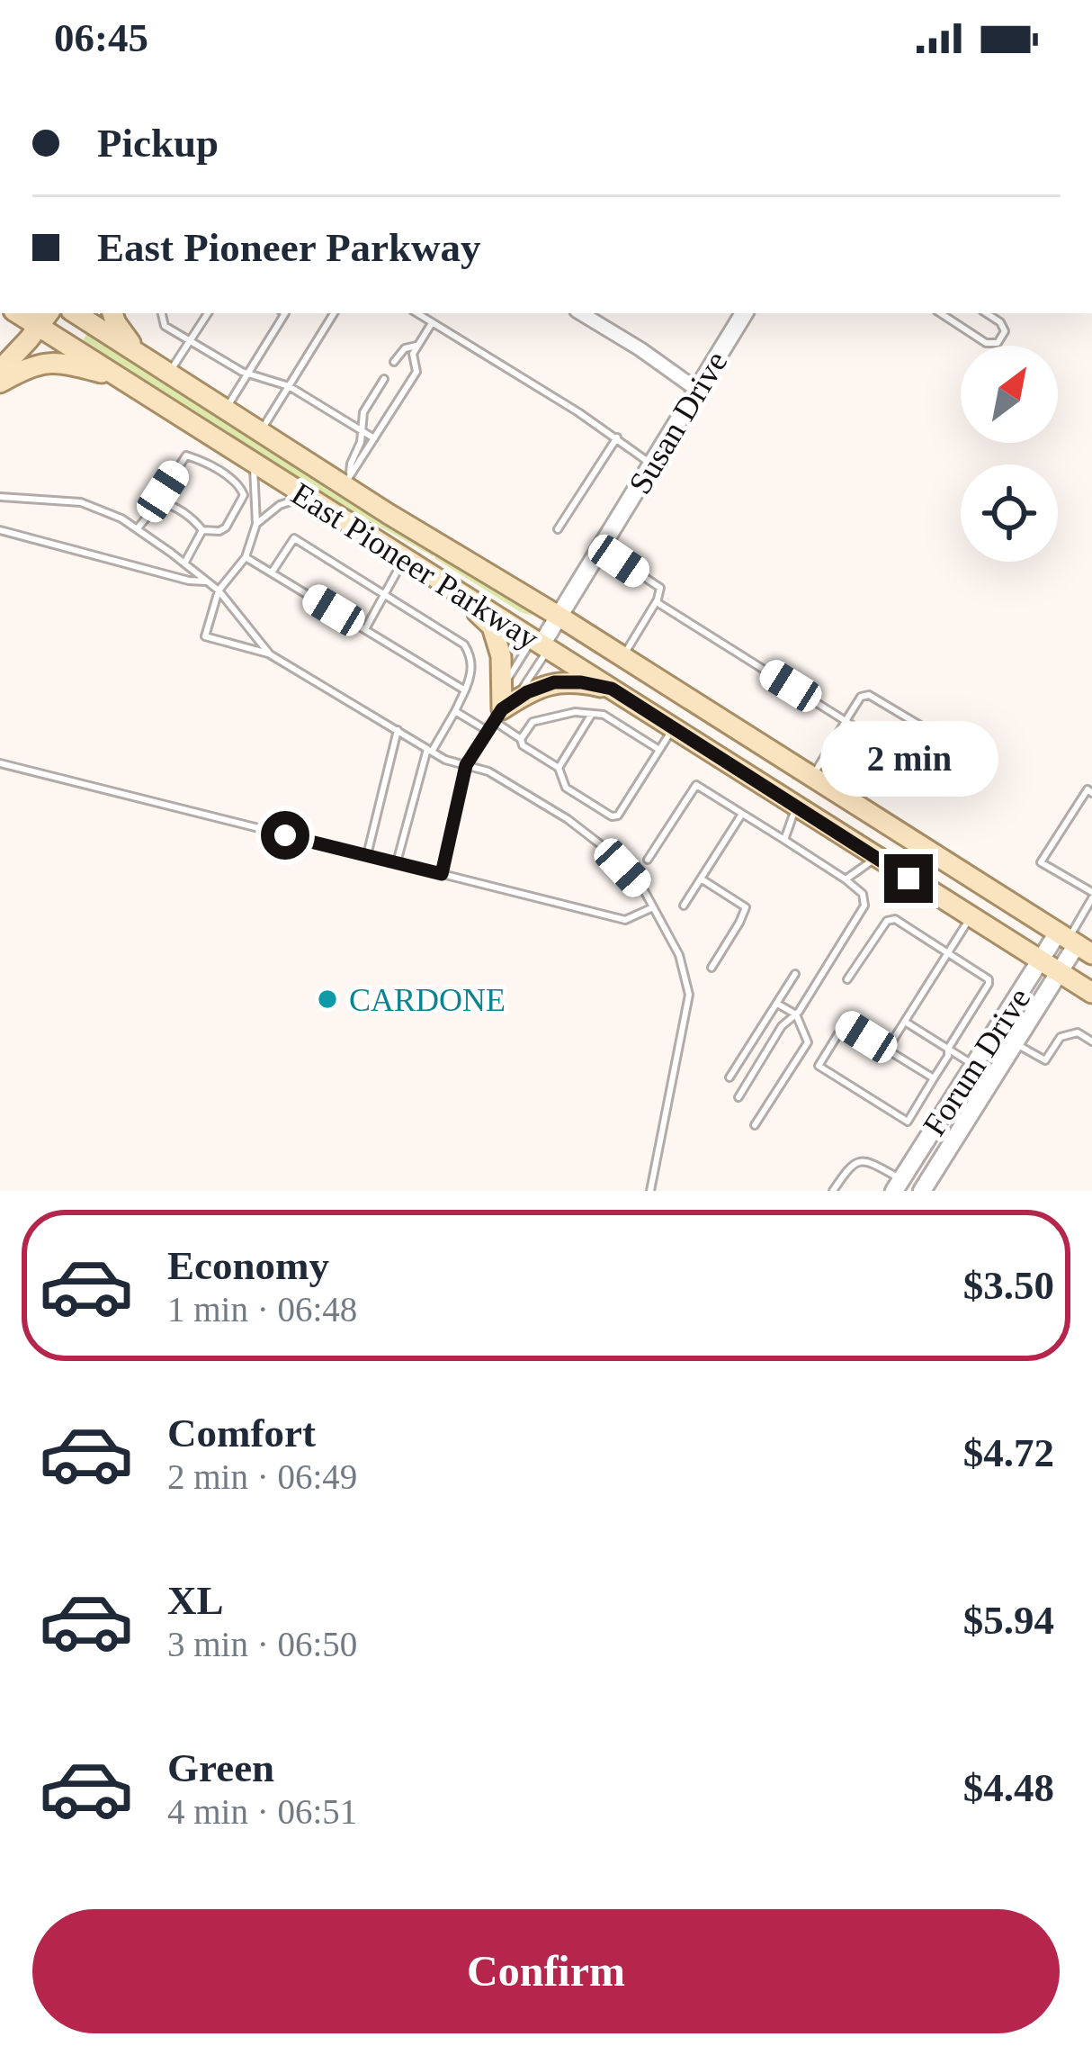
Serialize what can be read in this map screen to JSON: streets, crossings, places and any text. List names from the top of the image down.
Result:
{
  "streets": {
    "main road": ["East Pioneer Parkway"],
    "street": ["Susan Drive", "Forum Drive"]
  },
  "crossings": [
    ["Susan Drive", "East Pioneer Parkway"],
    ["East Pioneer Parkway", "Forum Drive"]
  ],
  "places": ["CARDONE"],
  "north": "top right",
  "page": {
    "status": "06:45",
    "banner": ["Pickup", "East Pioneer Parkway"],
    "bubble": "2 min",
    "list": [
      {
        "name": "Economy",
        "note": "1 min · 06:48",
        "value": "$3.50"
      },
      {
        "name": "Comfort",
        "note": "2 min · 06:49",
        "value": "$4.72"
      },
      {
        "name": "XL",
        "note": "3 min · 06:50",
        "value": "$5.94"
      },
      {
        "name": "Green",
        "note": "4 min · 06:51",
        "value": "$4.48"
      }
    ],
    "buttons": "Confirm"
  }
}
